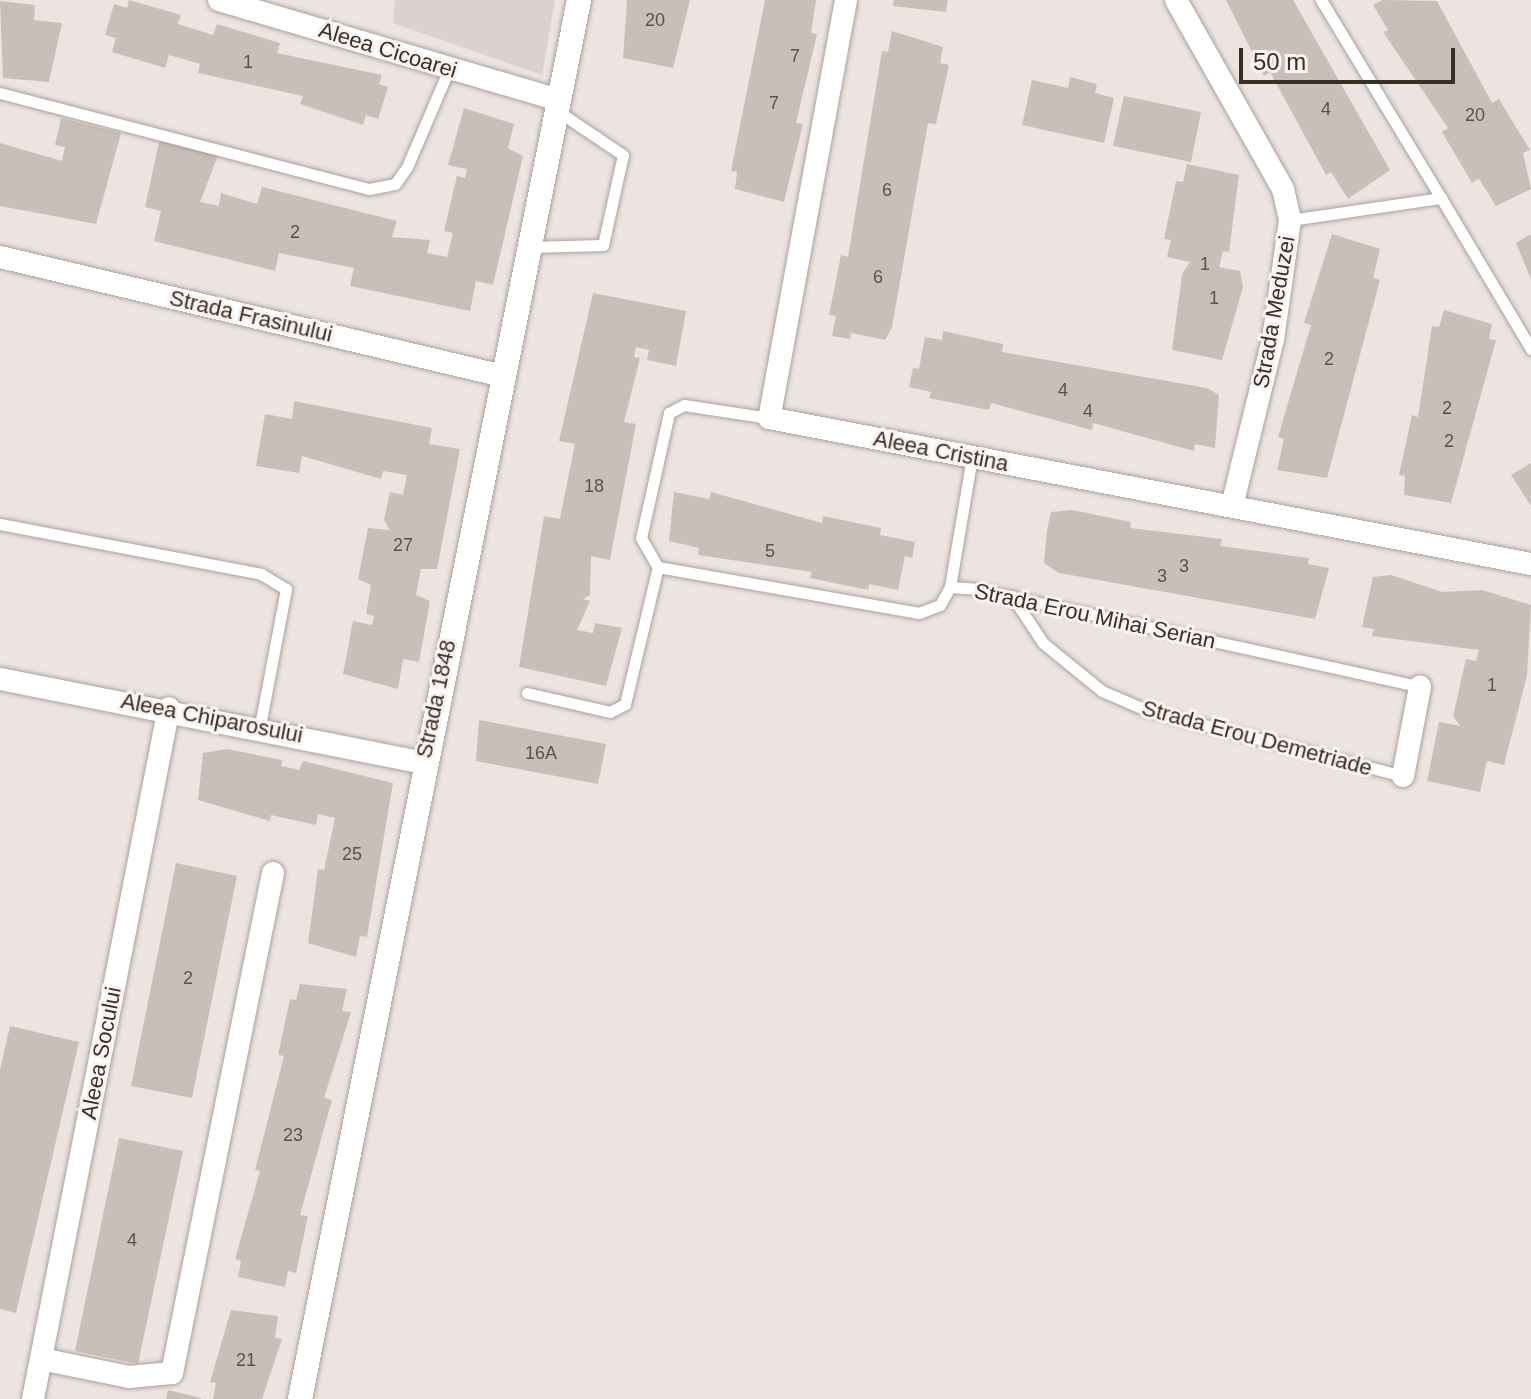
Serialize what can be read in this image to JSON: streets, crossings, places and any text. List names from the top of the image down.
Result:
{
  "streets": {
    "main road": ["Strada 1848"],
    "street": [
      "Aleea Cicoarei",
      "Strada Meduzei",
      "Strada Frasinului",
      "Aleea Cristina",
      "Aleea Chiparosului",
      "Aleea Socului"
    ],
    "lane": ["Strada Erou Mihai Serian", "Strada Erou Demetriade"]
  },
  "crossings": [
    ["Aleea Cicoarei", "Strada 1848"],
    ["Strada Meduzei", "Aleea Cristina"],
    ["Strada Frasinului", "Strada 1848"],
    ["Strada Erou Mihai Serian", "Strada Erou Demetriade"],
    ["Strada 1848", "Aleea Chiparosului"],
    ["Aleea Chiparosului", "Aleea Socului"]
  ],
  "house_numbers": [
    "20",
    "7",
    "1",
    "7",
    "4",
    "20",
    "6",
    "2",
    "1",
    "6",
    "1",
    "2",
    "4",
    "2",
    "4",
    "2",
    "18",
    "27",
    "5",
    "3",
    "3",
    "1",
    "16A",
    "25",
    "2",
    "23",
    "4",
    "21"
  ],
  "scale_bar": "50 m"
}
